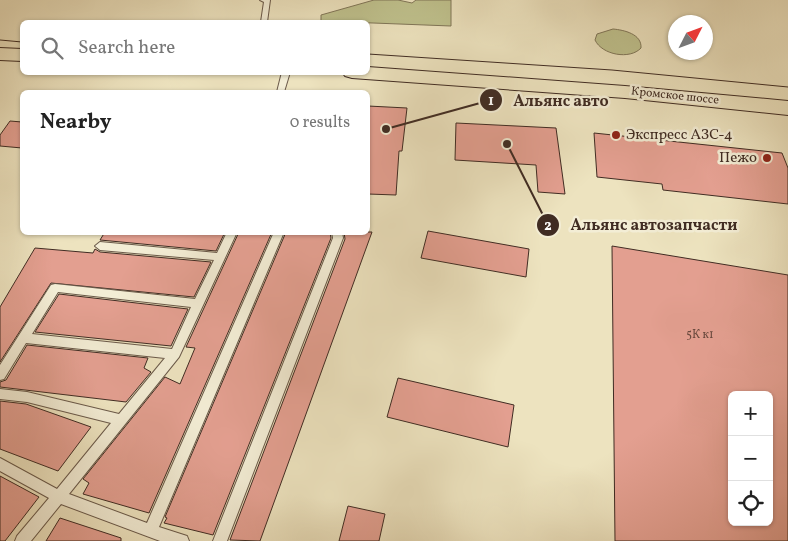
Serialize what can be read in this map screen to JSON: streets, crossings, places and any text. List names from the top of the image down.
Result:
{
  "streets": {
    "main road": ["Кромское шоссе"]
  },
  "places": [
    "Альянс авто",
    "Экспресс АЗС-4",
    "Альянс автозапчасти",
    "Пежо"
  ],
  "house_numbers": ["5К к1"],
  "north": "top right",
  "page": {
    "search": "Search here",
    "heading": ["Nearby", "0 results"],
    "map_buttons": ["+", "−"]
  }
}
